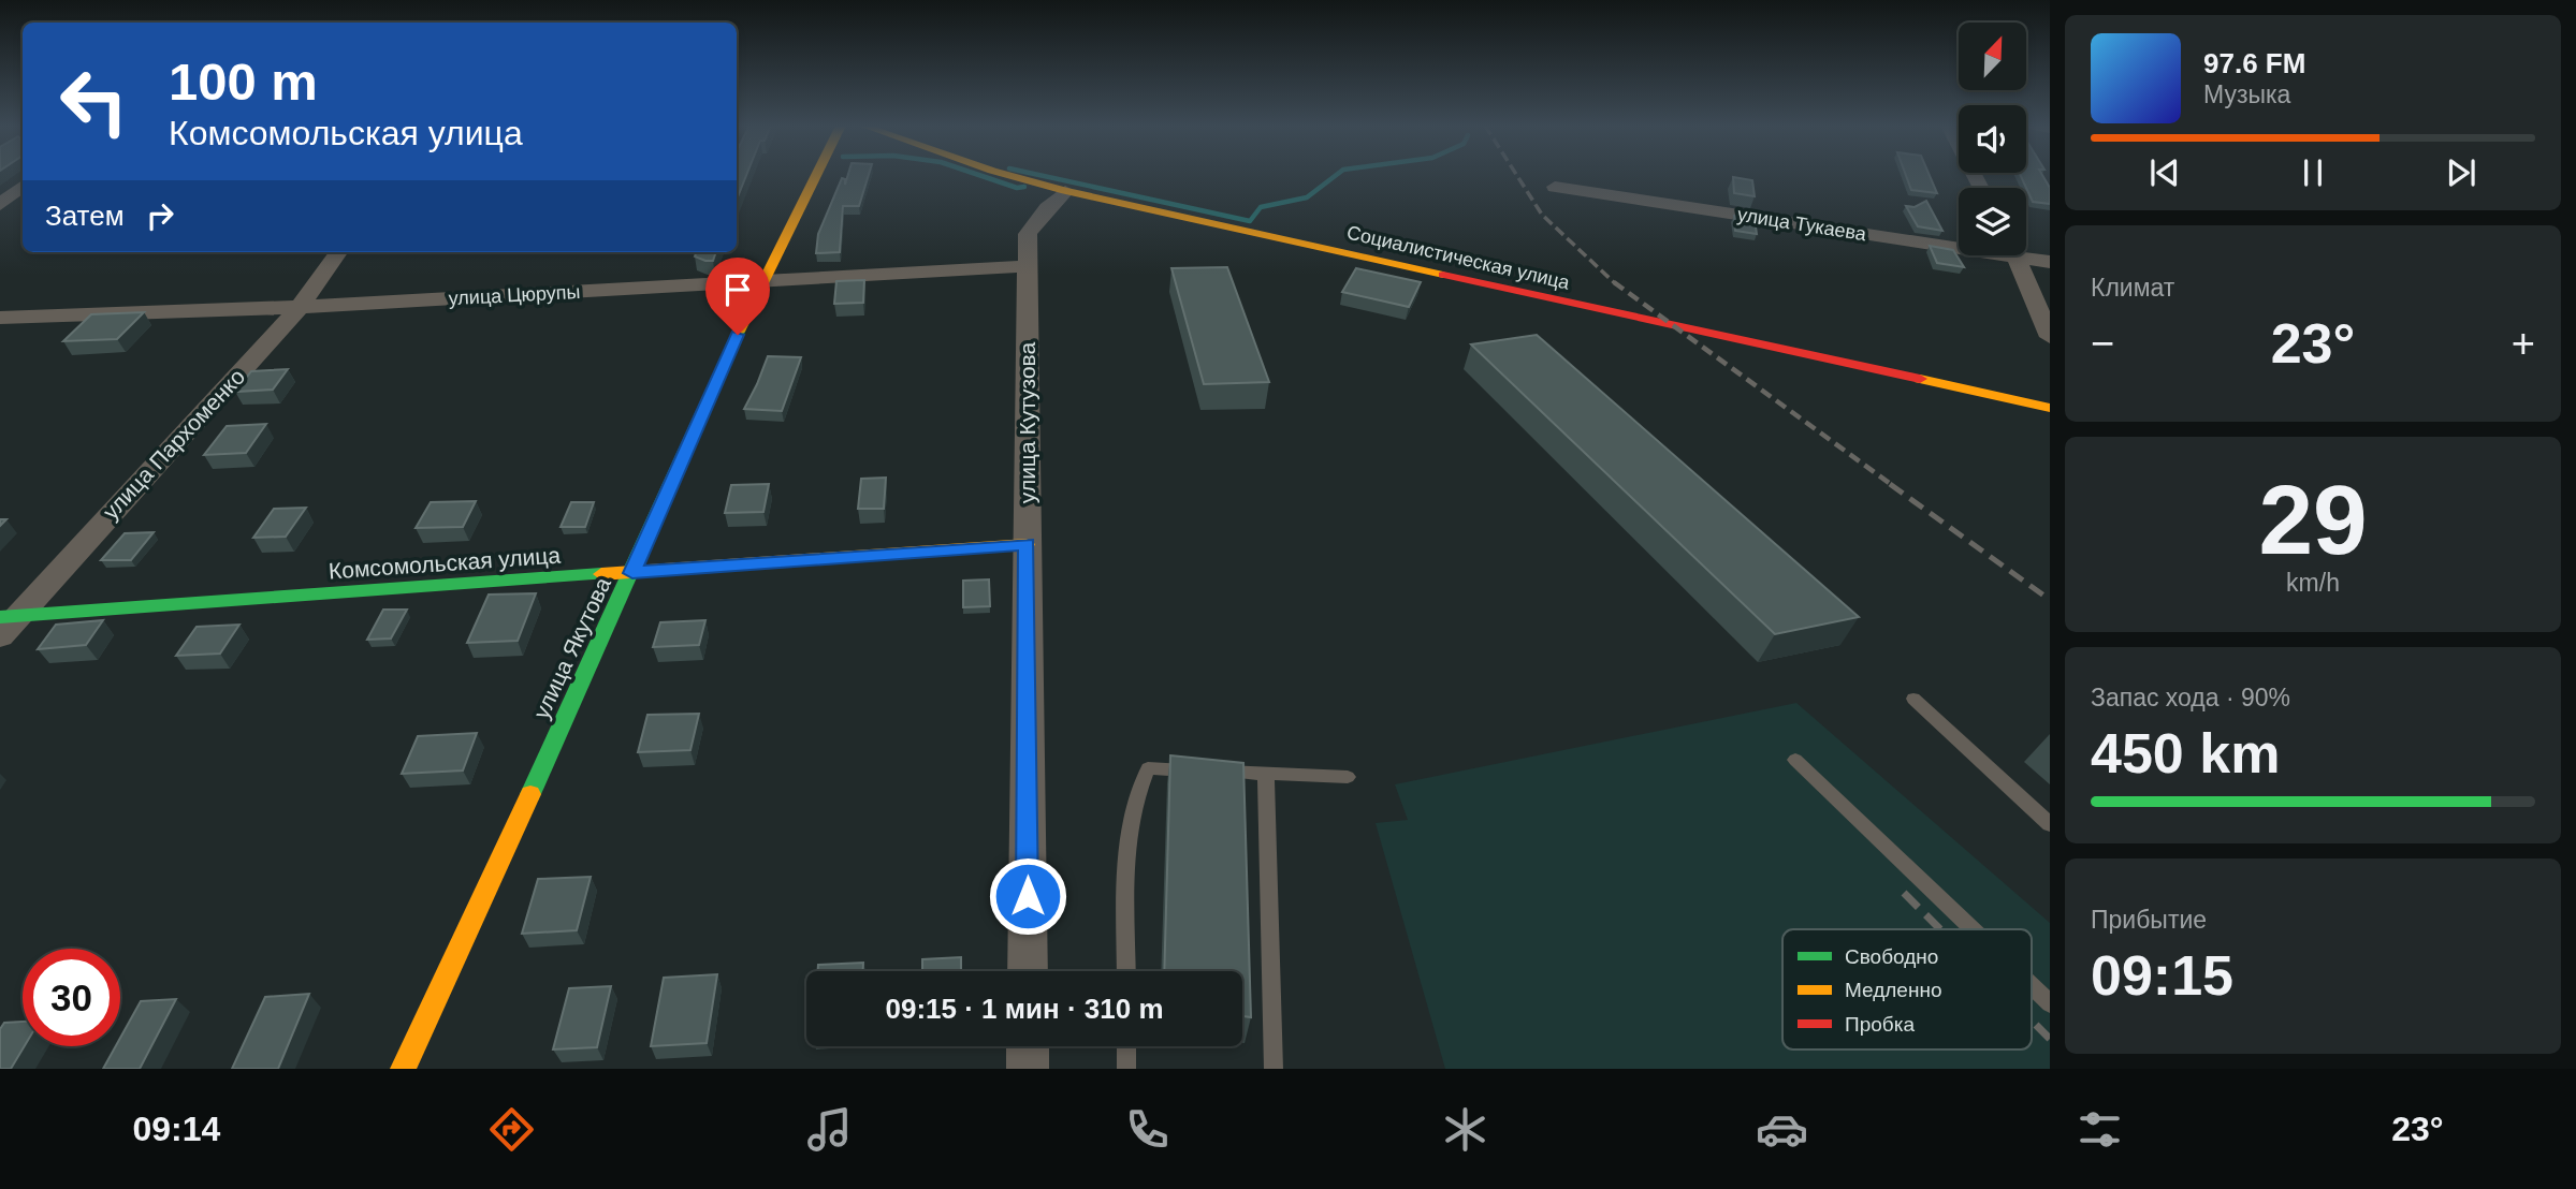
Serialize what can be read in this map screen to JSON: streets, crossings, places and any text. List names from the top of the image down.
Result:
{
  "streets": {
    "street": [
      "улица Тукаева",
      "Социалистическая улица",
      "улица Цюрупы",
      "улица Кутузова",
      "улица Пархоменко",
      "Комсомольская улица",
      "улица Якутова"
    ]
  },
  "crossings": [
    ["Социалистическая улица", "улица Кутузова"],
    ["улица Цюрупы", "улица Кутузова"],
    ["улица Цюрупы", "улица Пархоменко"],
    ["улица Цюрупы", "улица Якутова"],
    ["улица Кутузова", "Комсомольская улица"],
    ["улица Пархоменко", "Комсомольская улица"],
    ["Комсомольская улица", "улица Якутова"]
  ],
  "legend": ["Свободно", "Медленно", "Пробка"],
  "north": "top right",
  "page": {
    "turn": ["100 m", "Комсомольская улица"],
    "song": ["97.6 FM", "Музыка"],
    "then": "Затем",
    "tile": [
      "Климат",
      ["29", "km/h"],
      ["Запас хода · 90%", "450 km"],
      ["Прибытие", "09:15"]
    ],
    "heat": ["−", "23°", "+"],
    "limit": "30",
    "trip": "09:15 · 1 мин · 310 m",
    "tabs": ["09:14", "23°"]
  }
}
